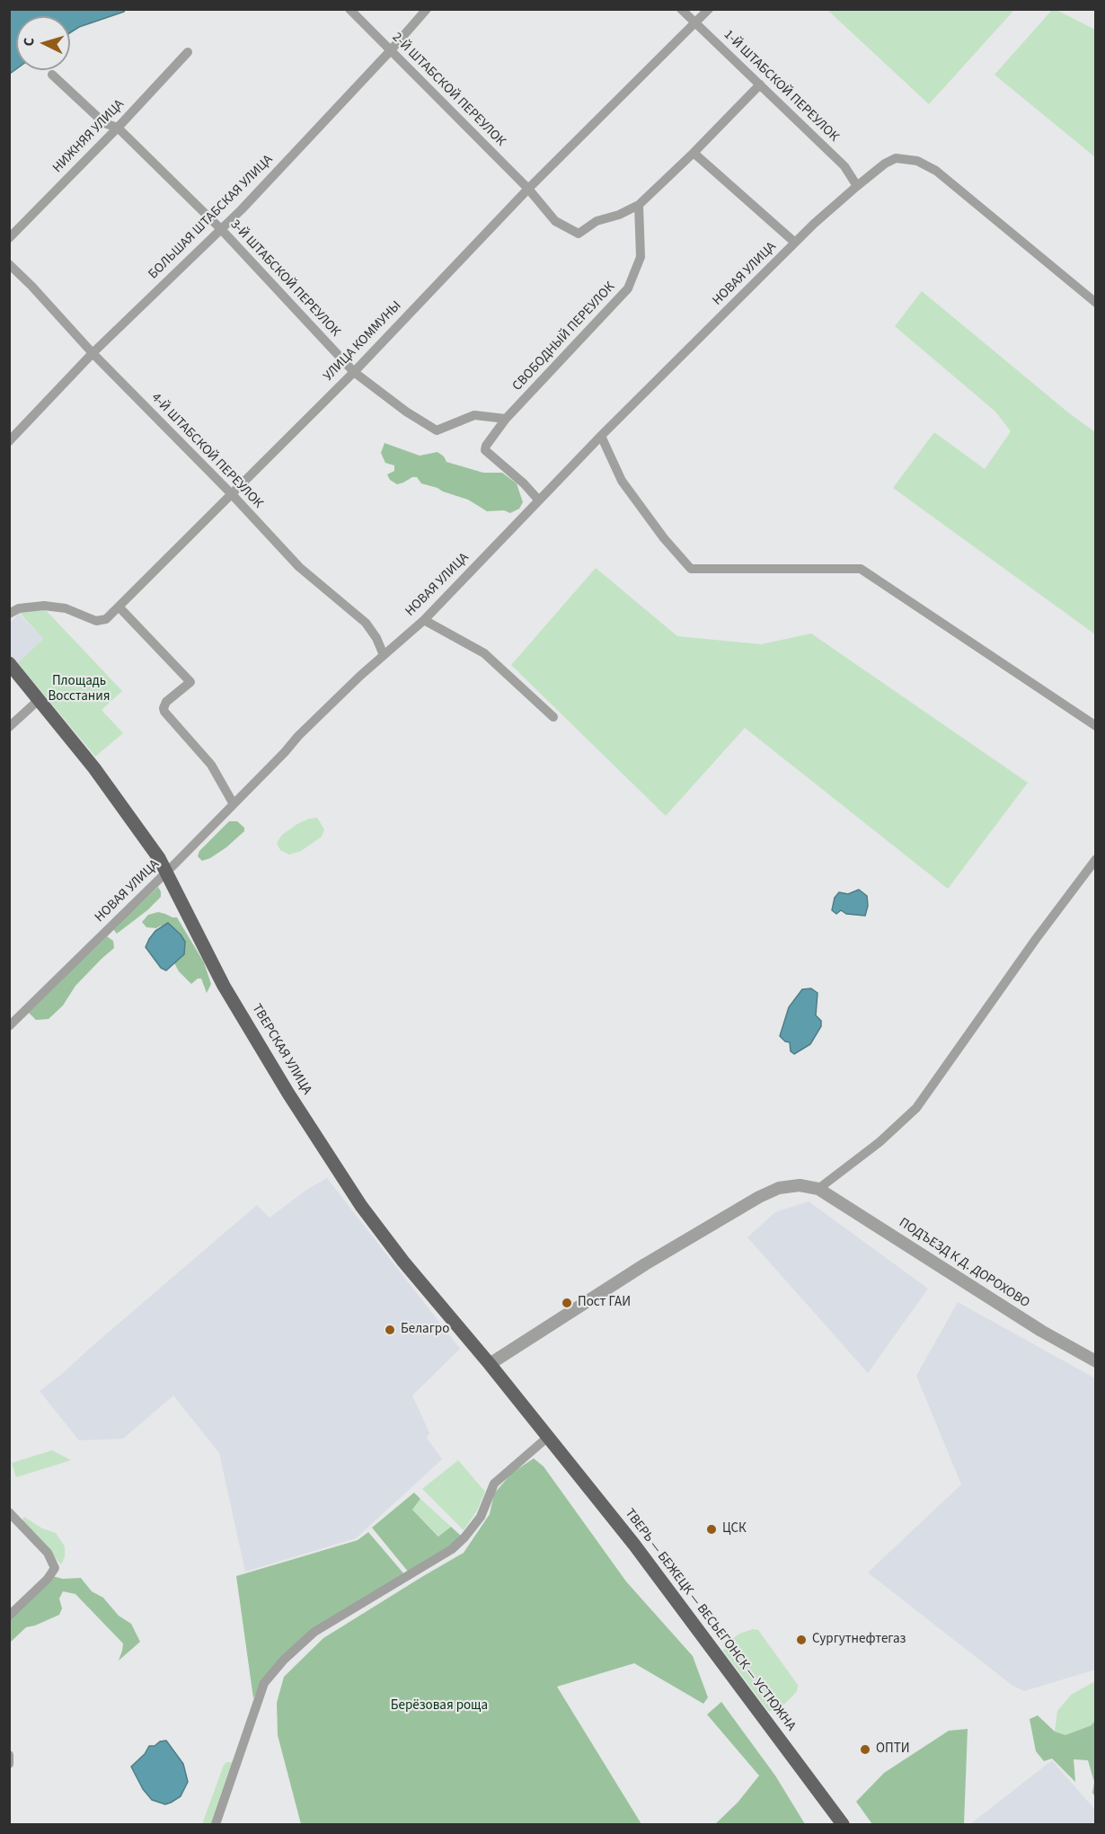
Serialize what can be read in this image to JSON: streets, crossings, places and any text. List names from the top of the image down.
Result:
{
  "streets": {
    "main road": ["ТВЕРСКАЯ УЛИЦА", "ТВЕРЬ — БЕЖЕЦК — ВЕСЬЕГОНСК — УСТЮЖНА"],
    "street": [
      "1-Й ШТАБСКОЙ ПЕРЕУЛОК",
      "2-Й ШТАБСКОЙ ПЕРЕУЛОК",
      "НИЖНЯЯ УЛИЦА",
      "БОЛЬШАЯ ШТАБСКАЯ УЛИЦА",
      "НОВАЯ УЛИЦА",
      "3-Й ШТАБСКОЙ ПЕРЕУЛОК",
      "СВОБОДНЫЙ ПЕРЕУЛОК",
      "УЛИЦА КОММУНЫ",
      "4-Й ШТАБСКОЙ ПЕРЕУЛОК",
      "ПОДЪЕЗД К Д. ДОРОХОВО"
    ]
  },
  "crossings": [
    ["1-Й ШТАБСКОЙ ПЕРЕУЛОК", "НОВАЯ УЛИЦА"],
    ["1-Й ШТАБСКОЙ ПЕРЕУЛОК", "УЛИЦА КОММУНЫ"],
    ["2-Й ШТАБСКОЙ ПЕРЕУЛОК", "БОЛЬШАЯ ШТАБСКАЯ УЛИЦА"],
    ["2-Й ШТАБСКОЙ ПЕРЕУЛОК", "СВОБОДНЫЙ ПЕРЕУЛОК"],
    ["2-Й ШТАБСКОЙ ПЕРЕУЛОК", "УЛИЦА КОММУНЫ"],
    ["НИЖНЯЯ УЛИЦА", "3-Й ШТАБСКОЙ ПЕРЕУЛОК"],
    ["БОЛЬШАЯ ШТАБСКАЯ УЛИЦА", "3-Й ШТАБСКОЙ ПЕРЕУЛОК"],
    ["БОЛЬШАЯ ШТАБСКАЯ УЛИЦА", "4-Й ШТАБСКОЙ ПЕРЕУЛОК"],
    ["НОВАЯ УЛИЦА", "СВОБОДНЫЙ ПЕРЕУЛОК"],
    ["НОВАЯ УЛИЦА", "4-Й ШТАБСКОЙ ПЕРЕУЛОК"],
    ["НОВАЯ УЛИЦА", "ТВЕРСКАЯ УЛИЦА"],
    ["3-Й ШТАБСКОЙ ПЕРЕУЛОК", "УЛИЦА КОММУНЫ"],
    ["УЛИЦА КОММУНЫ", "4-Й ШТАБСКОЙ ПЕРЕУЛОК"],
    ["ТВЕРСКАЯ УЛИЦА", "ТВЕРЬ — БЕЖЕЦК — ВЕСЬЕГОНСК — УСТЮЖНА"]
  ],
  "parks": ["Площадь Восстания", "Берёзовая роща"],
  "places": [
    "Пост ГАИ",
    "Белагро",
    "ЦСК",
    "Сургутнефтегаз",
    "ОПТИ"
  ],
  "north": "left"
}
